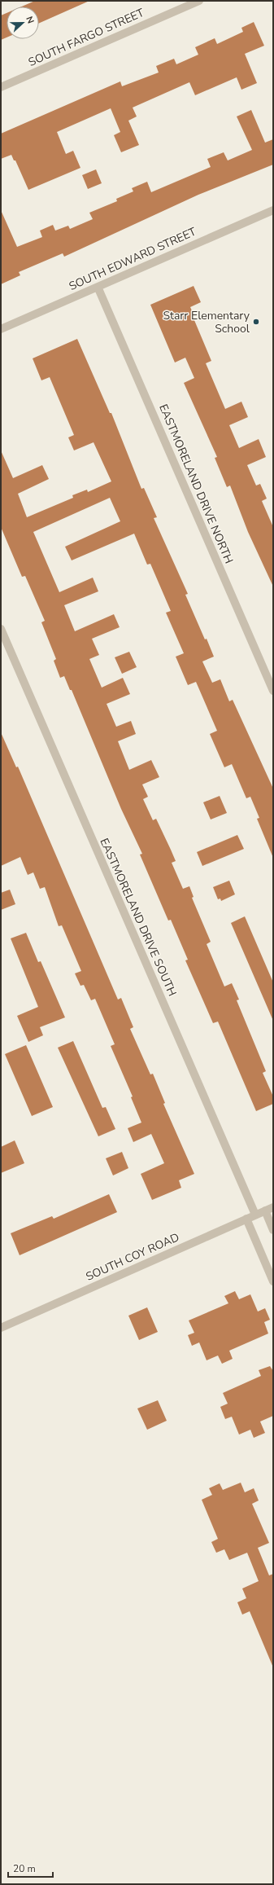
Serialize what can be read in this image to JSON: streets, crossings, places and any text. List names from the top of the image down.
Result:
{
  "streets": {
    "street": [
      "SOUTH FARGO STREET",
      "SOUTH EDWARD STREET",
      "EASTMORELAND DRIVE NORTH",
      "EASTMORELAND DRIVE SOUTH",
      "SOUTH COY ROAD"
    ]
  },
  "crossings": [
    ["SOUTH EDWARD STREET", "EASTMORELAND DRIVE NORTH"],
    ["EASTMORELAND DRIVE SOUTH", "SOUTH COY ROAD"]
  ],
  "places": ["Starr Elementary School"],
  "scale_bar": "20 m",
  "north": "right"
}
